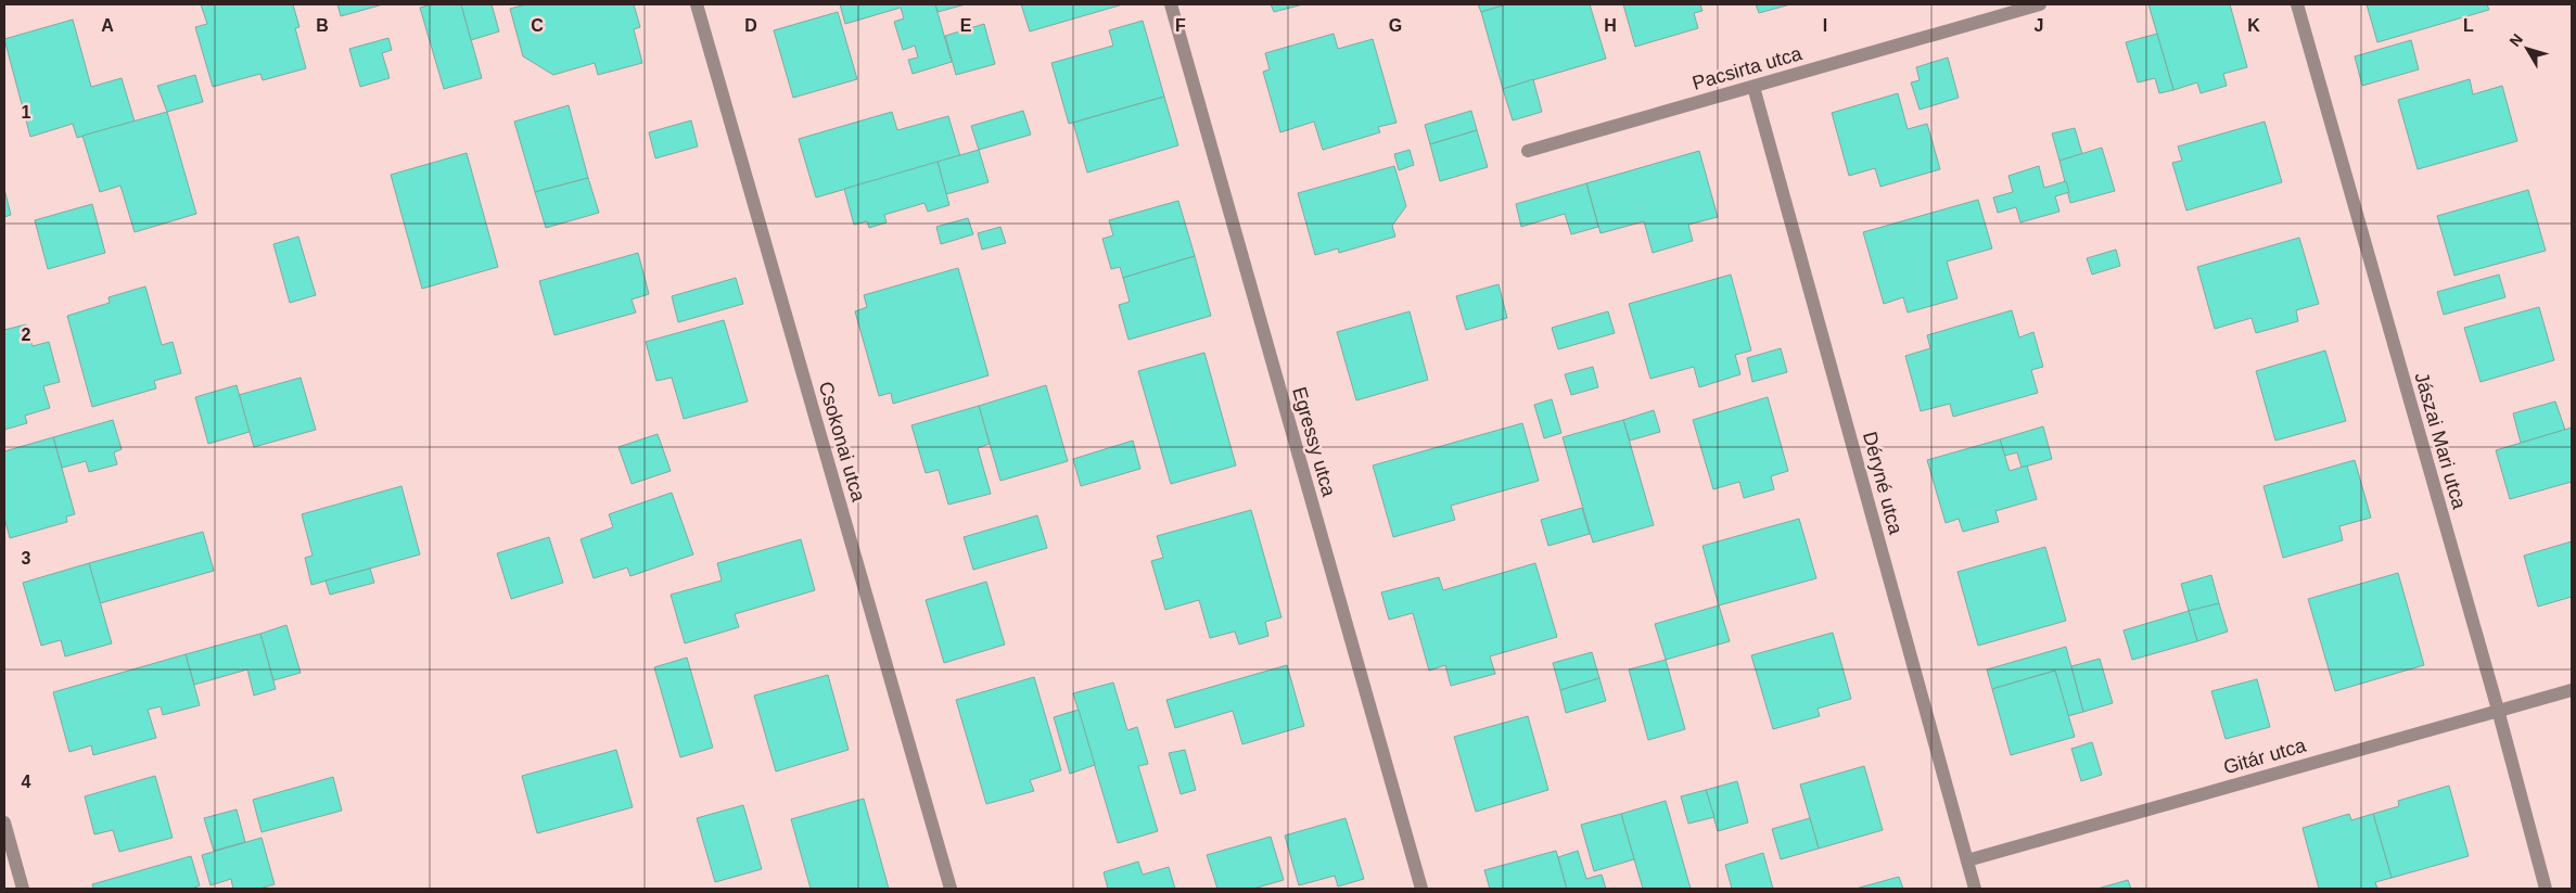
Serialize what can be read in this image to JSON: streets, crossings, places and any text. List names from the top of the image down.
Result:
{
  "streets": {
    "street": [
      "Pacsirta utca",
      "Jászai Mari utca",
      "Csokonai utca",
      "Egressy utca",
      "Déryné utca",
      "Gitár utca"
    ]
  },
  "crossings": [
    ["Pacsirta utca", "Déryné utca"],
    ["Jászai Mari utca", "Gitár utca"],
    ["Déryné utca", "Gitár utca"]
  ],
  "north": "top left",
  "grid": {
    "columns": [
      "A",
      "B",
      "C",
      "D",
      "E",
      "F",
      "G",
      "H",
      "I",
      "J",
      "K",
      "L"
    ],
    "rows": [
      "1",
      "2",
      "3",
      "4"
    ]
  }
}
